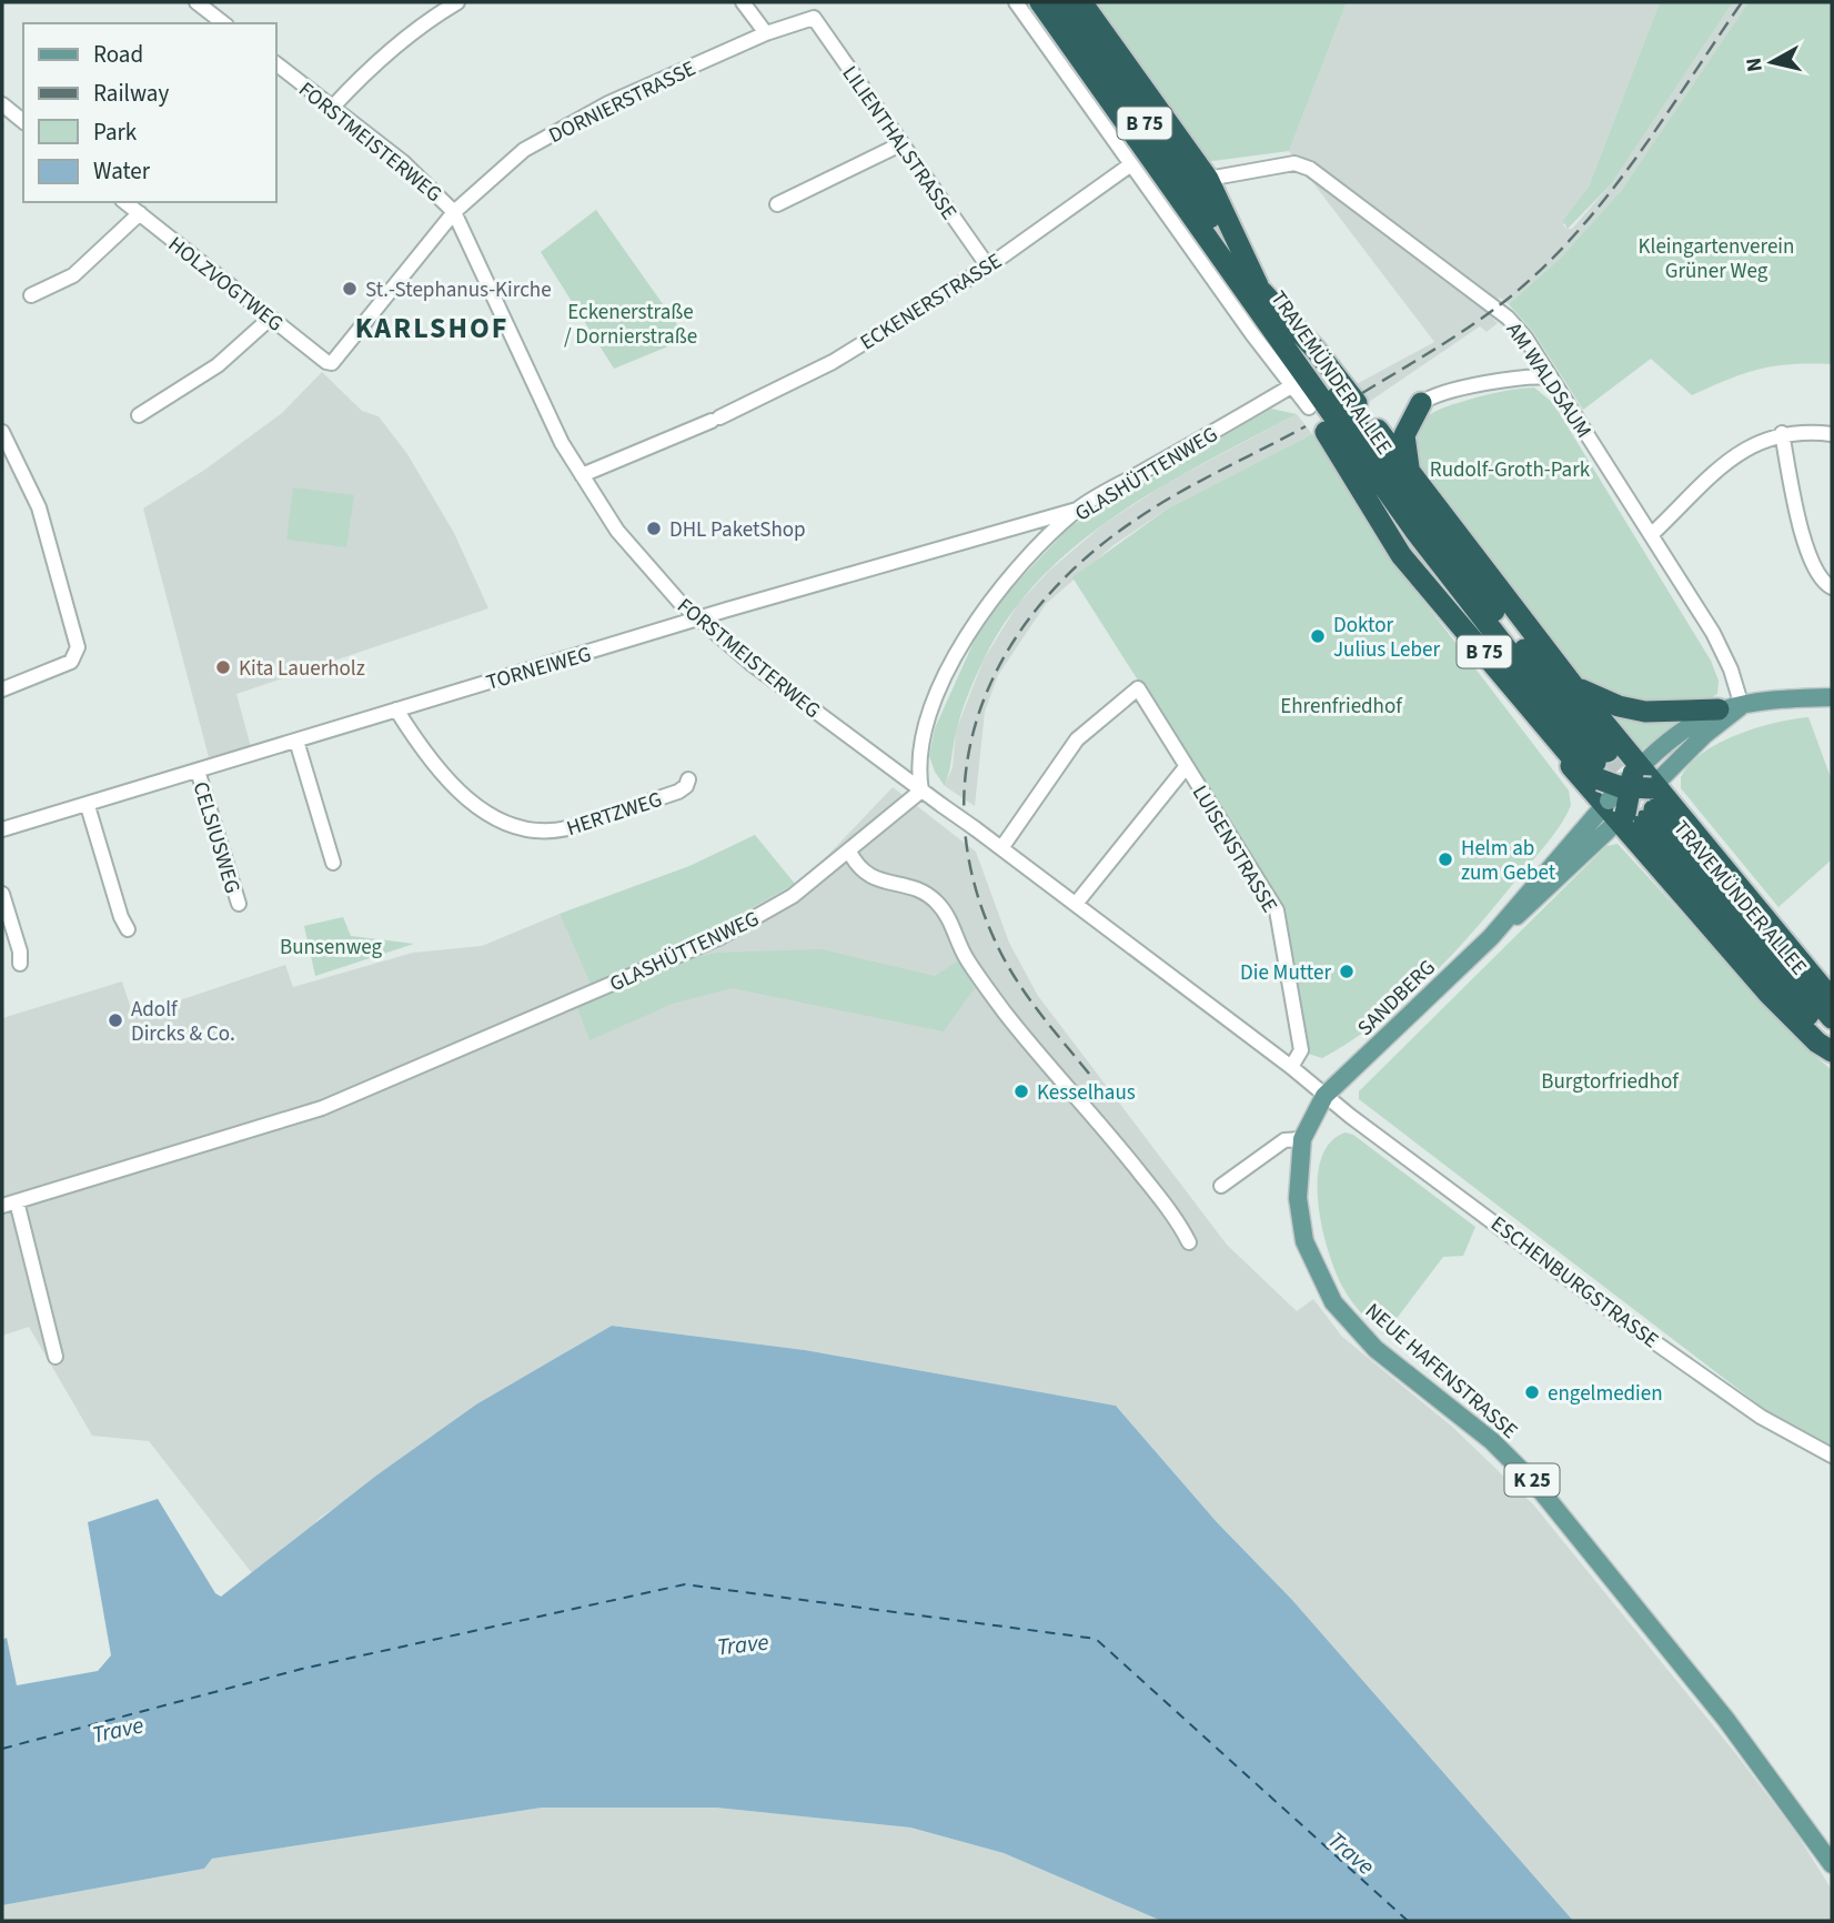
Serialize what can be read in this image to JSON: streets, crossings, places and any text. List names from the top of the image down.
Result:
{
  "streets": {
    "highway": ["B 75", "TRAVEMÜNDER ALLEE"],
    "main road": ["SANDBERG", "NEUE HAFENSTRASSE", "K 25"],
    "street": [
      "DORNIERSTRASSE",
      "FORSTMEISTERWEG",
      "LILIENTHALSTRASSE",
      "HOLZVOGTWEG",
      "ECKENERSTRASSE",
      "AM WALDSAUM",
      "GLASHÜTTENWEG",
      "TORNEIWEG",
      "HERTZWEG",
      "CELSIUSWEG",
      "LUISENSTRASSE",
      "ESCHENBURGSTRASSE"
    ]
  },
  "crossings": [
    ["DORNIERSTRASSE", "FORSTMEISTERWEG"],
    ["DORNIERSTRASSE", "LILIENTHALSTRASSE"],
    ["DORNIERSTRASSE", "HOLZVOGTWEG"],
    ["B 75", "TRAVEMÜNDER ALLEE"],
    ["B 75", "AM WALDSAUM"],
    ["B 75", "SANDBERG"],
    ["FORSTMEISTERWEG", "ECKENERSTRASSE"],
    ["FORSTMEISTERWEG", "GLASHÜTTENWEG"],
    ["FORSTMEISTERWEG", "TORNEIWEG"],
    ["LILIENTHALSTRASSE", "ECKENERSTRASSE"],
    ["ECKENERSTRASSE", "TRAVEMÜNDER ALLEE"],
    ["TRAVEMÜNDER ALLEE", "GLASHÜTTENWEG"],
    ["TRAVEMÜNDER ALLEE", "SANDBERG"],
    ["GLASHÜTTENWEG", "TORNEIWEG"],
    ["TORNEIWEG", "HERTZWEG"],
    ["TORNEIWEG", "CELSIUSWEG"],
    ["SANDBERG", "ESCHENBURGSTRASSE"],
    ["SANDBERG", "NEUE HAFENSTRASSE"],
    ["ESCHENBURGSTRASSE", "NEUE HAFENSTRASSE"]
  ],
  "districts": ["KARLSHOF"],
  "water": ["Trave"],
  "parks": [
    "Kleingartenverein Grüner Weg",
    "Eckenerstraße / Dornierstraße",
    "Rudolf-Groth-Park",
    "Ehrenfriedhof",
    "Bunsenweg",
    "Burgtorfriedhof"
  ],
  "places": [
    "St.-Stephanus-Kirche",
    "DHL PaketShop",
    "Doktor Julius Leber",
    "Kita Lauerholz",
    "Helm ab zum Gebet",
    "Die Mutter",
    "Adolf Dircks & Co.",
    "Kesselhaus",
    "engelmedien"
  ],
  "legend": [
    "Road",
    "Railway",
    "Park",
    "Water"
  ],
  "north": "left"
}
